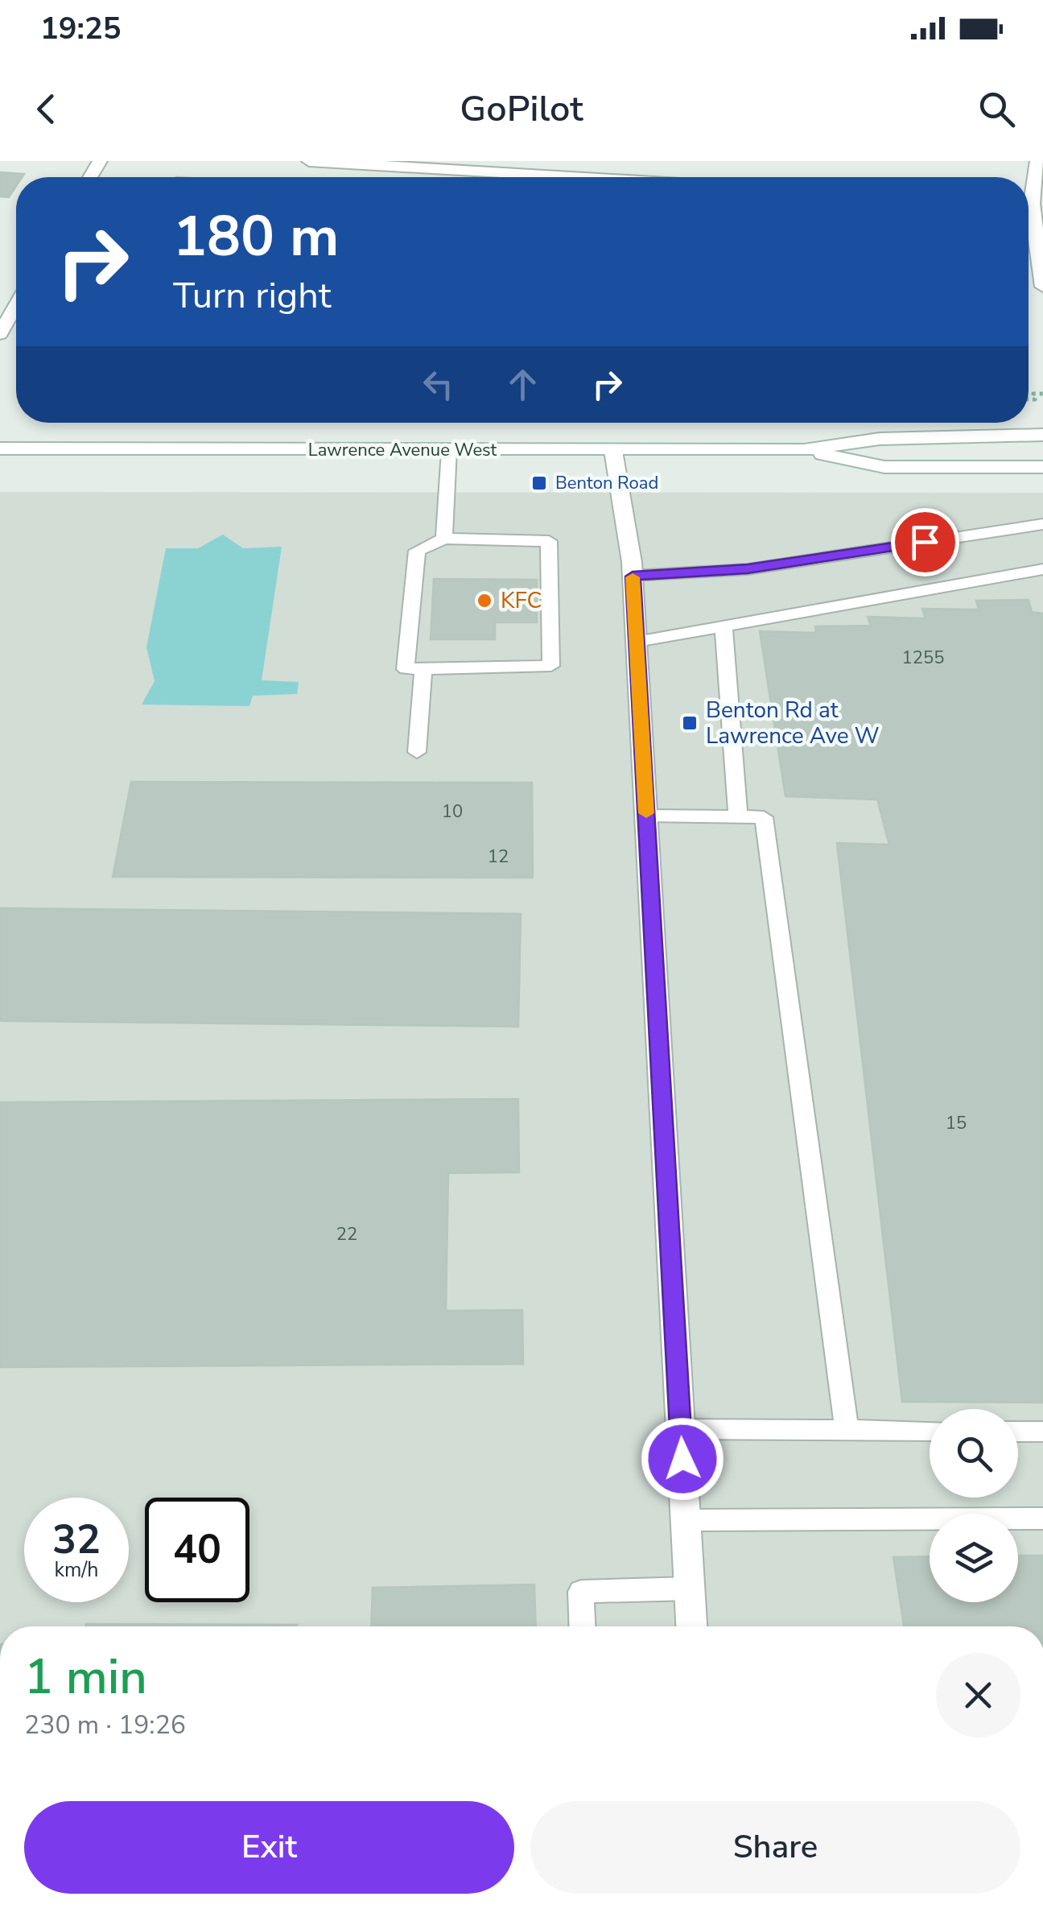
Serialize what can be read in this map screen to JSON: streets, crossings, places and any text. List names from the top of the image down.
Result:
{
  "streets": {
    "street": ["Lawrence Avenue West"]
  },
  "places": {
    "transit": ["Benton Road", "Benton Rd at Lawrence Ave W"],
    "other": ["KFC"]
  },
  "house_numbers": [
    "1255",
    "10",
    "12",
    "15",
    "22"
  ],
  "page": {
    "status": "19:25",
    "header": "GoPilot",
    "turn": ["180 m", "Turn right"],
    "speed": "32 km/h",
    "limit": "40",
    "heading": ["1 min", "230 m · 19:26"],
    "buttons": ["Exit", "Share"]
  }
}
